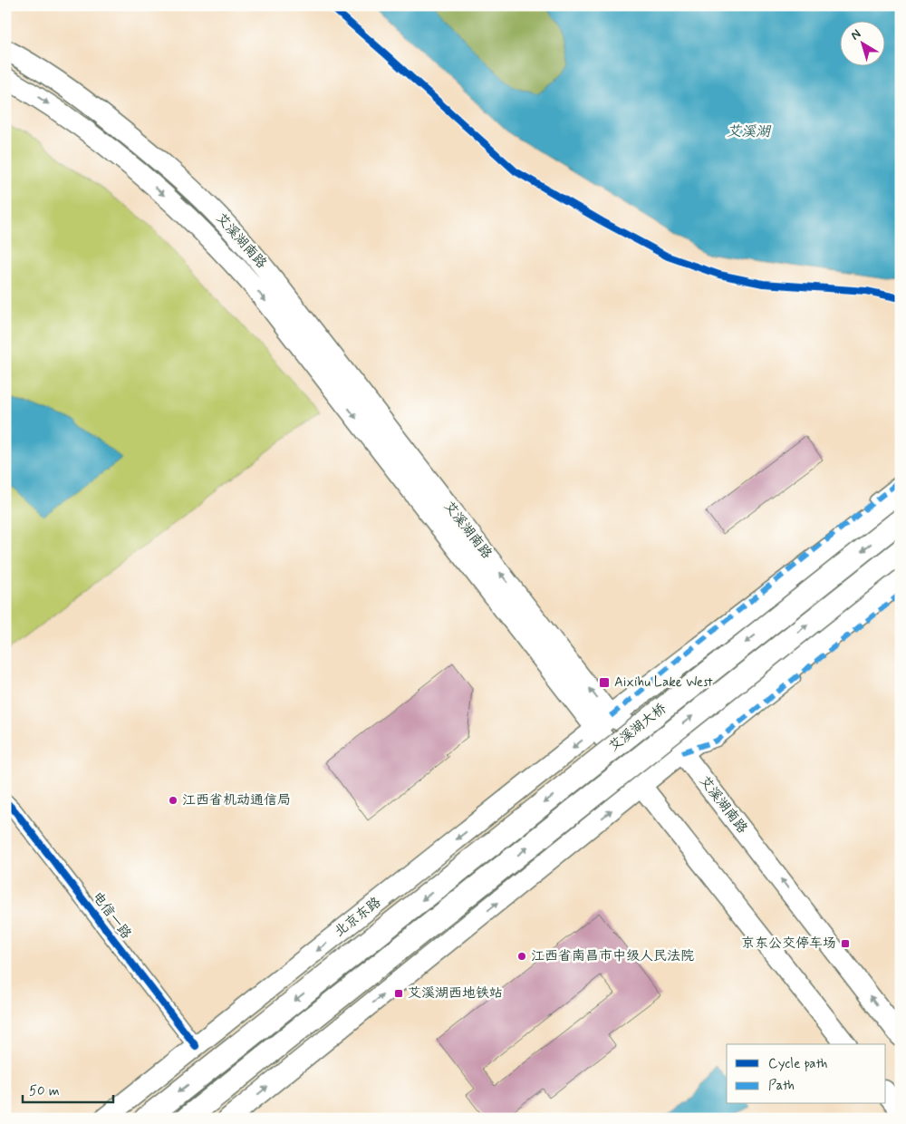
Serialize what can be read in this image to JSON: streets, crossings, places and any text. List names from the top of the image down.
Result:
{
  "streets": {
    "main road": ["艾溪湖南路", "艾溪湖大桥", "北京东路"],
    "street": ["电信一路"]
  },
  "crossings": [
    ["艾溪湖南路", "北京东路"],
    ["艾溪湖大桥", "北京东路"],
    ["电信一路", "北京东路"]
  ],
  "water": ["艾溪湖"],
  "places": {
    "transit": ["Aixihu Lake West", "京东公交停车场", "艾溪湖西地铁站"],
    "other": ["江西省机动通信局", "江西省南昌市中级人民法院"]
  },
  "legend": ["Cycle path", "Path"],
  "scale_bar": "50 m",
  "north": "top left"
}
